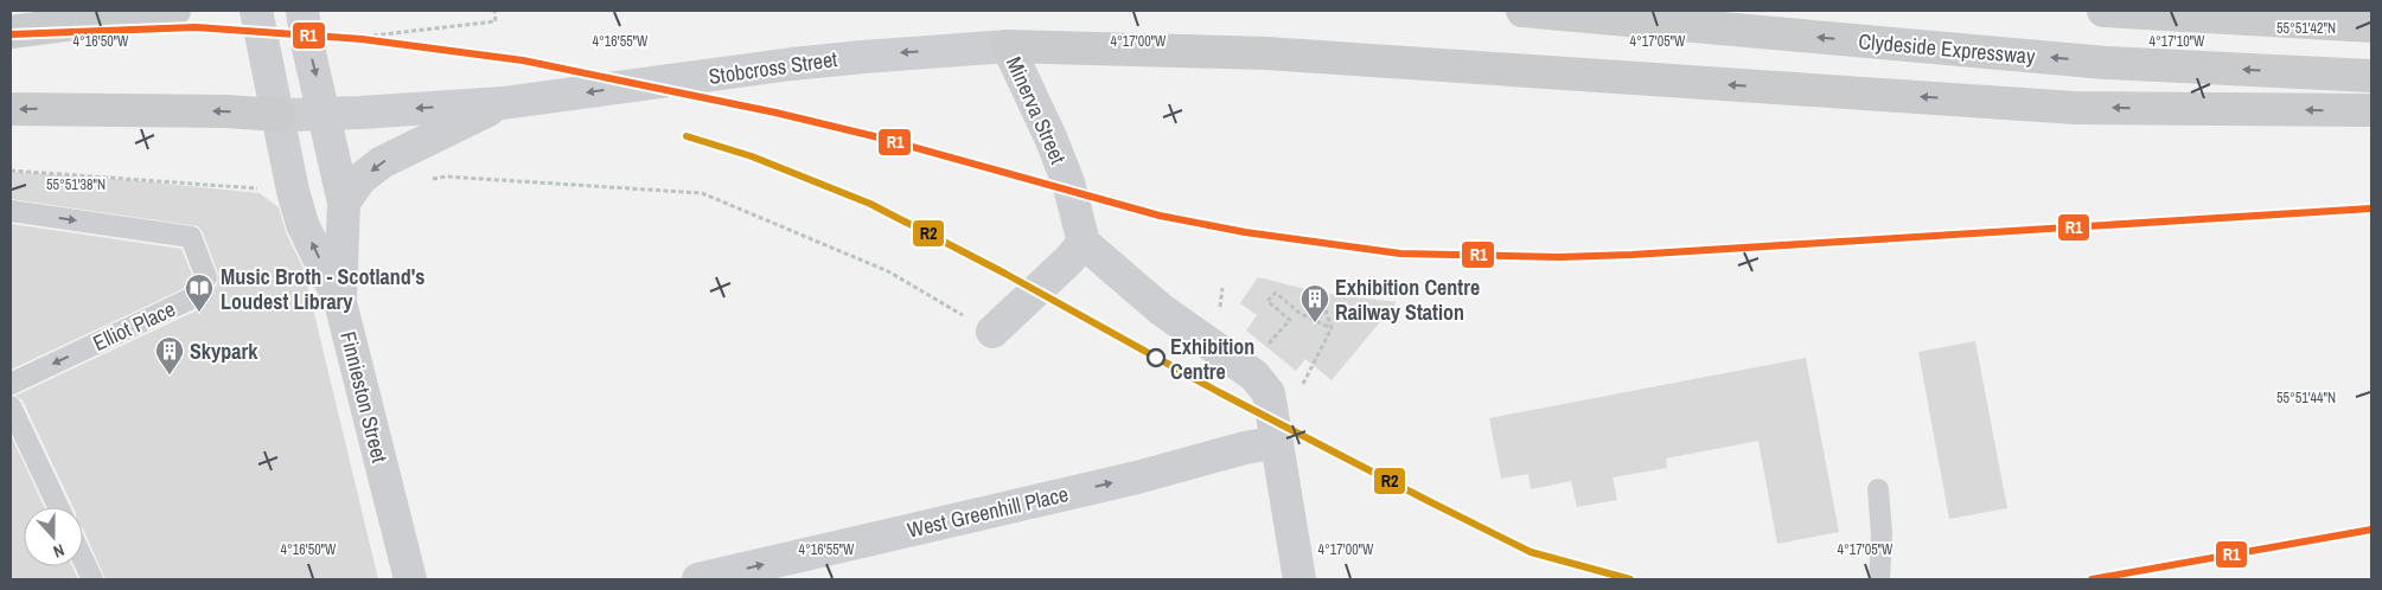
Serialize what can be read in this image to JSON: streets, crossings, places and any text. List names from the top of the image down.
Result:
{
  "streets": {
    "main road": ["Clydeside Expressway"],
    "street": [
      "Stobcross Street",
      "Minerva Street",
      "Finnieston Street",
      "West Greenhill Place"
    ],
    "lane": ["Elliot Place"]
  },
  "crossings": [
    ["Stobcross Street", "Minerva Street"],
    ["Stobcross Street", "Finnieston Street"]
  ],
  "one_way": ["Stobcross Street", "West Greenhill Place"],
  "places": {
    "library": ["Music Broth - Scotland's Loudest Library"],
    "building": ["Exhibition Centre Railway Station", "Skypark"],
    "other": ["Exhibition Centre"]
  },
  "lines": ["transit line R1", "transit line R2"],
  "north": "bottom",
  "coordinates": [
    "55°51'42\"N",
    "4°17'05\"W",
    "4°17'10\"W",
    "4°16'50\"W",
    "4°16'55\"W",
    "4°17'00\"W",
    "55°51'38\"N",
    "55°51'44\"N"
  ]
}
